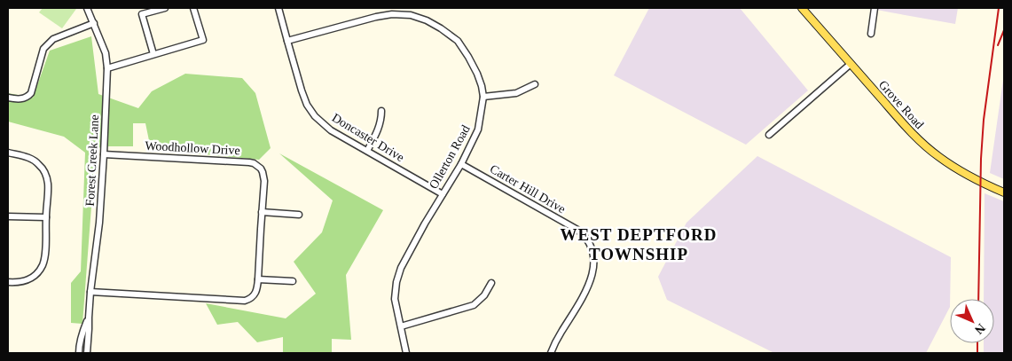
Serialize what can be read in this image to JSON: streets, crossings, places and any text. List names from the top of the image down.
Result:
{
  "streets": {
    "main road": ["Grove Road"],
    "street": [
      "Doncaster Drive",
      "Woodhollow Drive",
      "Ollerton Road",
      "Forest Creek Lane",
      "Carter Hill Drive"
    ]
  },
  "crossings": [
    ["Doncaster Drive", "Ollerton Road"],
    ["Woodhollow Drive", "Forest Creek Lane"],
    ["Ollerton Road", "Carter Hill Drive"]
  ],
  "districts": ["WEST DEPTFORD TOWNSHIP"],
  "north": "bottom right"
}
